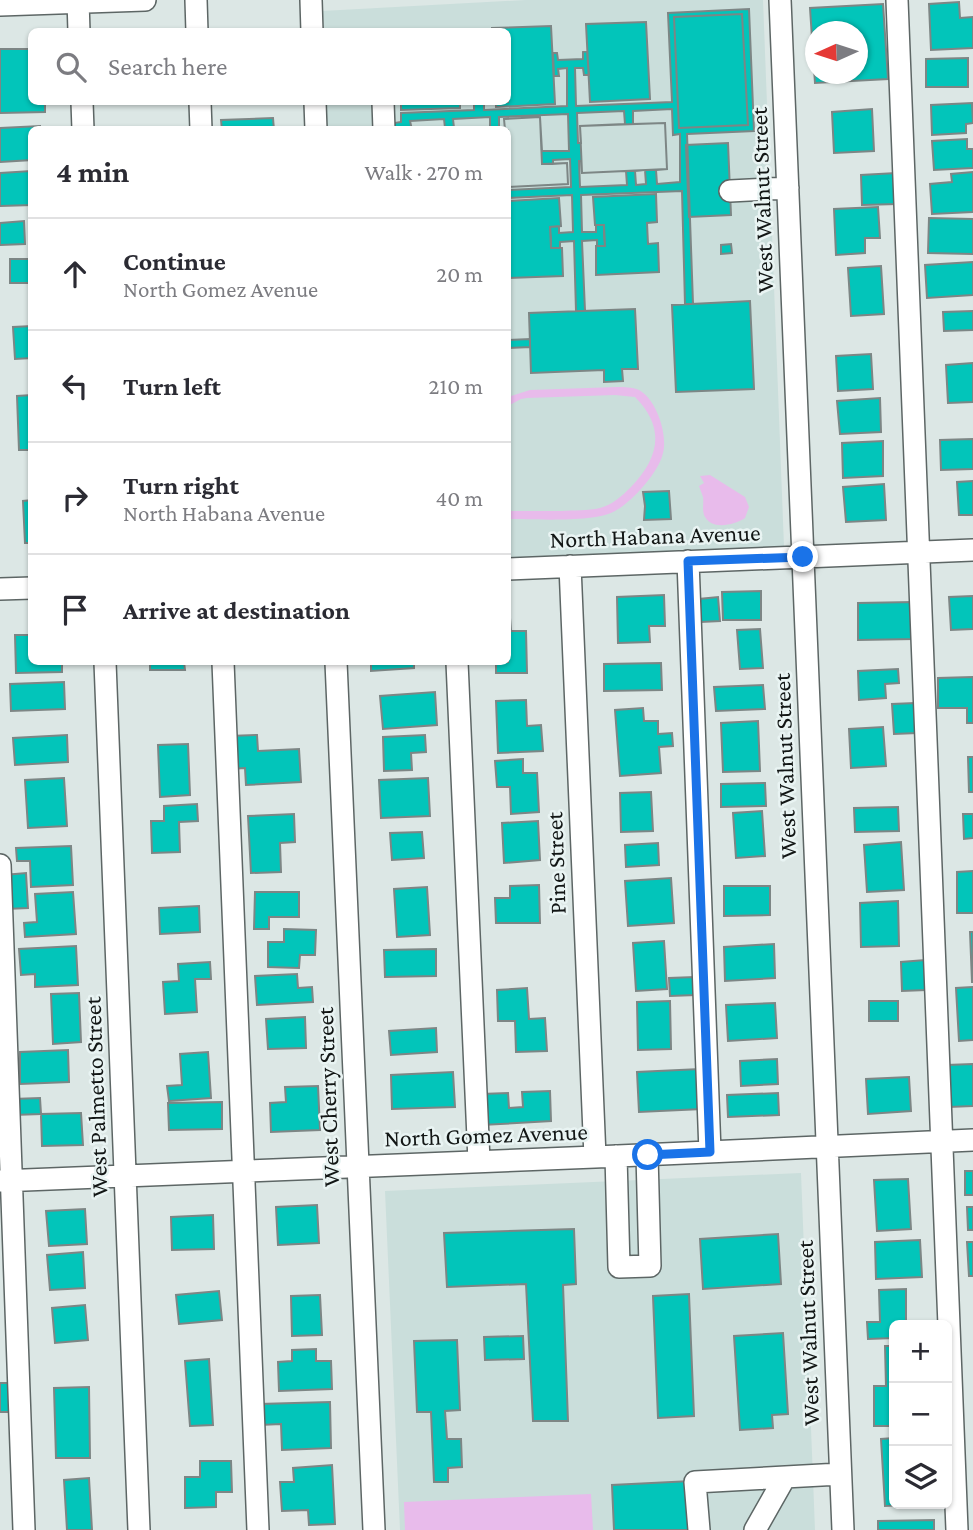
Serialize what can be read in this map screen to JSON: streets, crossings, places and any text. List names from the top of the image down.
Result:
{
  "streets": {
    "street": [
      "West Walnut Street",
      "North Habana Avenue",
      "Pine Street",
      "West Palmetto Street",
      "West Cherry Street",
      "North Gomez Avenue"
    ]
  },
  "crossings": [
    ["West Walnut Street", "North Habana Avenue"],
    ["West Walnut Street", "North Gomez Avenue"],
    ["North Habana Avenue", "Pine Street"],
    ["Pine Street", "North Gomez Avenue"],
    ["West Palmetto Street", "North Gomez Avenue"],
    ["West Cherry Street", "North Gomez Avenue"]
  ],
  "north": "left",
  "page": {
    "search": "Search here",
    "heading": ["4 min", "Walk · 270 m"],
    "list": [
      ["Continue", "North Gomez Avenue", "20 m"],
      ["Turn left", "210 m"],
      ["Turn right", "North Habana Avenue", "40 m"],
      "Arrive at destination"
    ],
    "map_buttons": ["+", "−"]
  }
}
